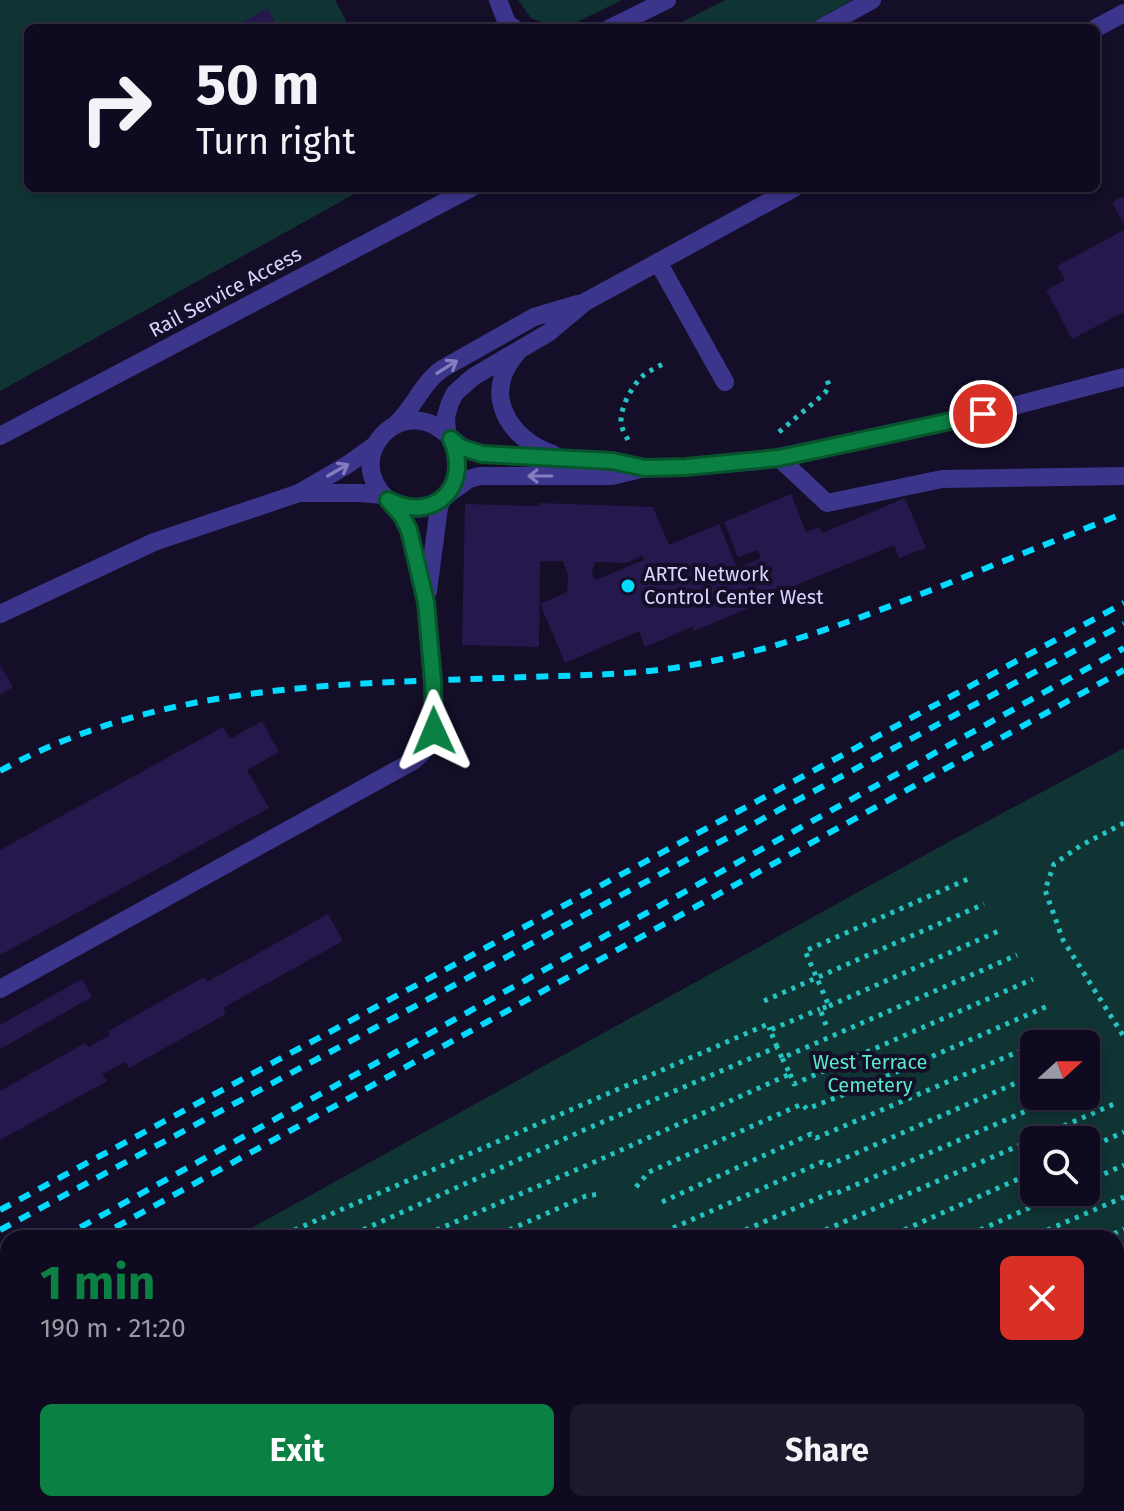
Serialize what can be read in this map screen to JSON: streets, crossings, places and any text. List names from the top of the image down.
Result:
{
  "streets": {
    "lane": ["Rail Service Access"]
  },
  "parks": ["West Terrace Cemetery"],
  "places": ["ARTC Network Control Center West"],
  "north": "right",
  "page": {
    "turn": ["50 m", "Turn right"],
    "heading": ["1 min", "190 m · 21:20"],
    "buttons": ["Exit", "Share"]
  }
}
